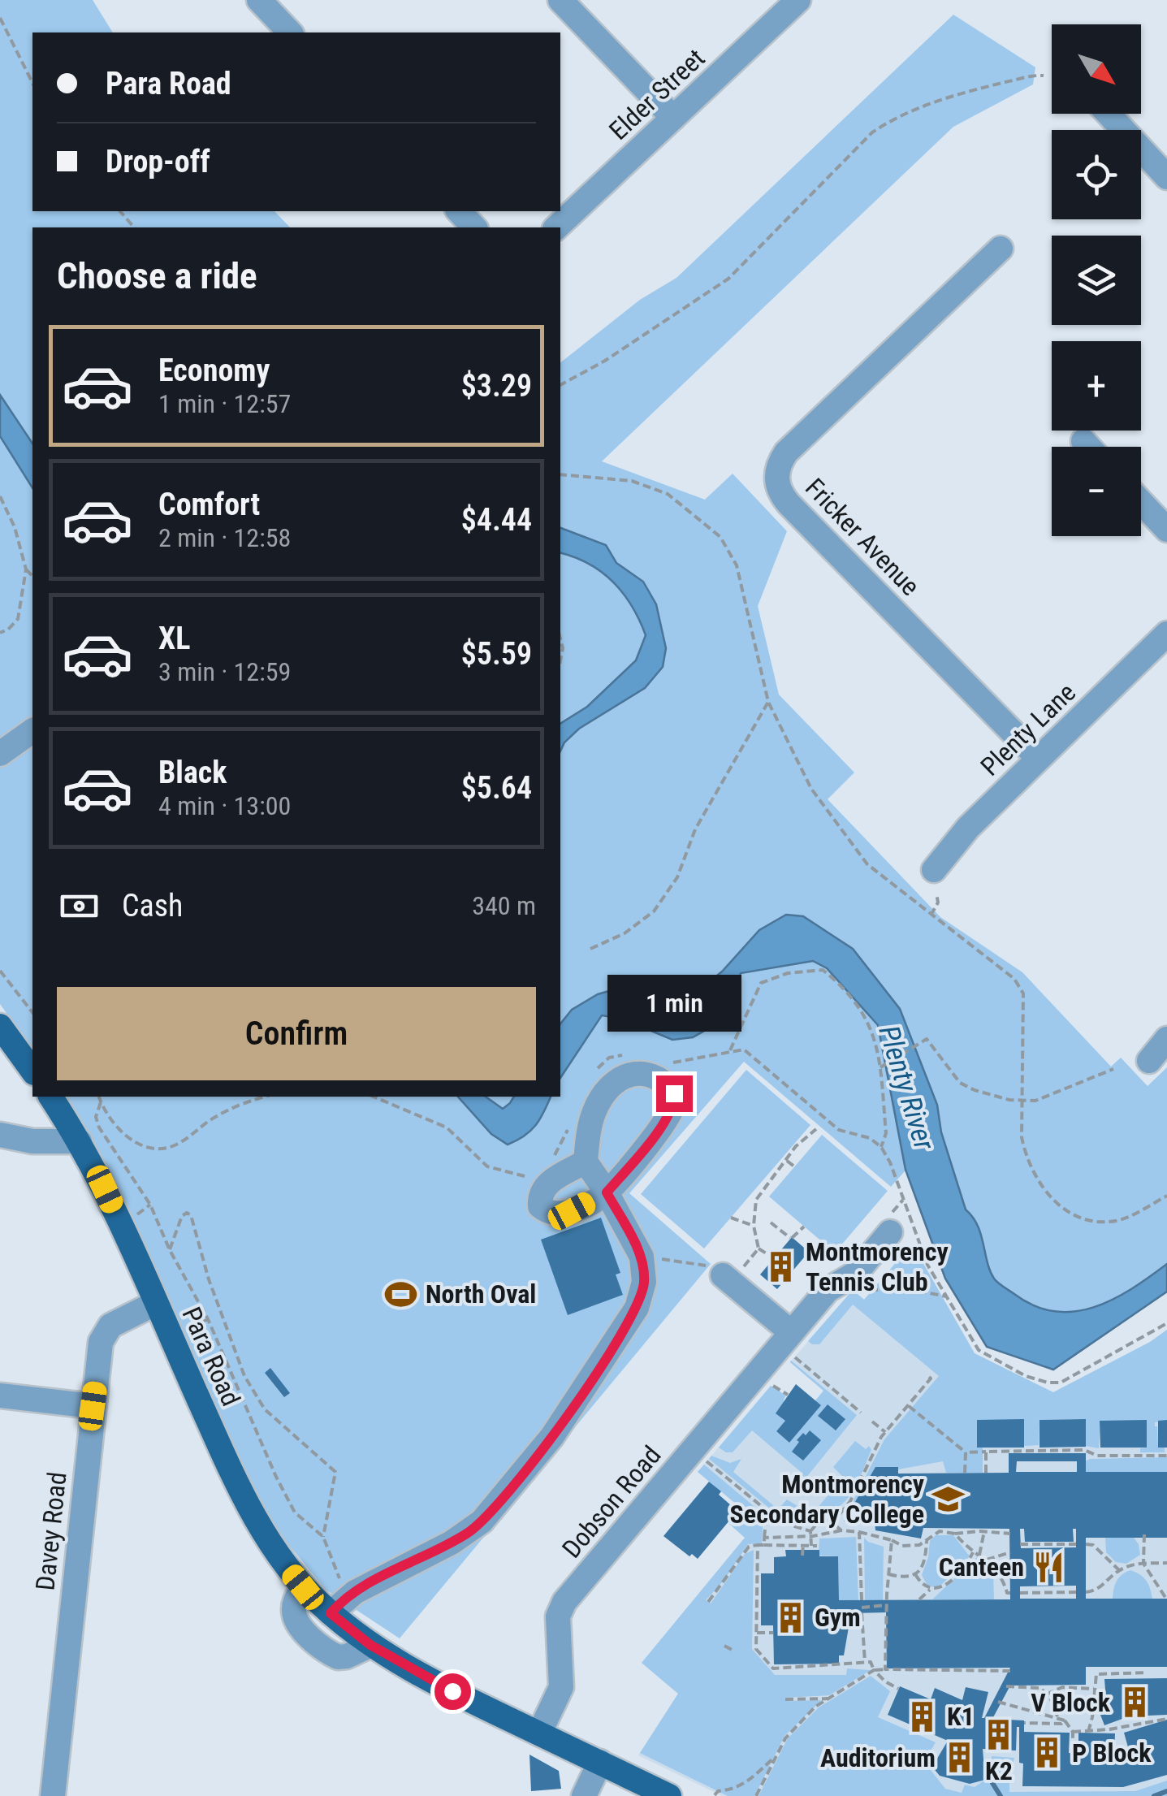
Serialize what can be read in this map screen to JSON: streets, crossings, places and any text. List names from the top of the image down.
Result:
{
  "streets": {
    "main road": ["Para Road"],
    "street": [
      "Elder Street",
      "Fricker Avenue",
      "Plenty Lane",
      "Dobson Road",
      "Davey Road"
    ]
  },
  "crossings": [
    ["Fricker Avenue", "Plenty Lane"],
    ["Para Road", "Dobson Road"],
    ["Para Road", "Davey Road"]
  ],
  "water": ["Plenty River"],
  "places": {
    "building": [
      "Montmorency Tennis Club",
      "Gym",
      "V Block",
      "K1",
      "K2",
      "P Block",
      "Auditorium"
    ],
    "sports": ["North Oval"],
    "school or university": ["Montmorency Secondary College"],
    "restaurant": ["Canteen"]
  },
  "north": "bottom right",
  "page": {
    "map_buttons": ["+", "−"],
    "banner": ["Para Road", "Drop-off"],
    "heading": "Choose a ride",
    "list": [
      {
        "name": "Economy",
        "note": "1 min · 12:57",
        "value": "$3.29"
      },
      {
        "name": "Comfort",
        "note": "2 min · 12:58",
        "value": "$4.44"
      },
      {
        "name": "XL",
        "note": "3 min · 12:59",
        "value": "$5.59"
      },
      {
        "name": "Black",
        "note": "4 min · 13:00",
        "value": "$5.64"
      }
    ],
    "pay": ["Cash", "340 m"],
    "buttons": "Confirm",
    "bubble": "1 min"
  }
}
